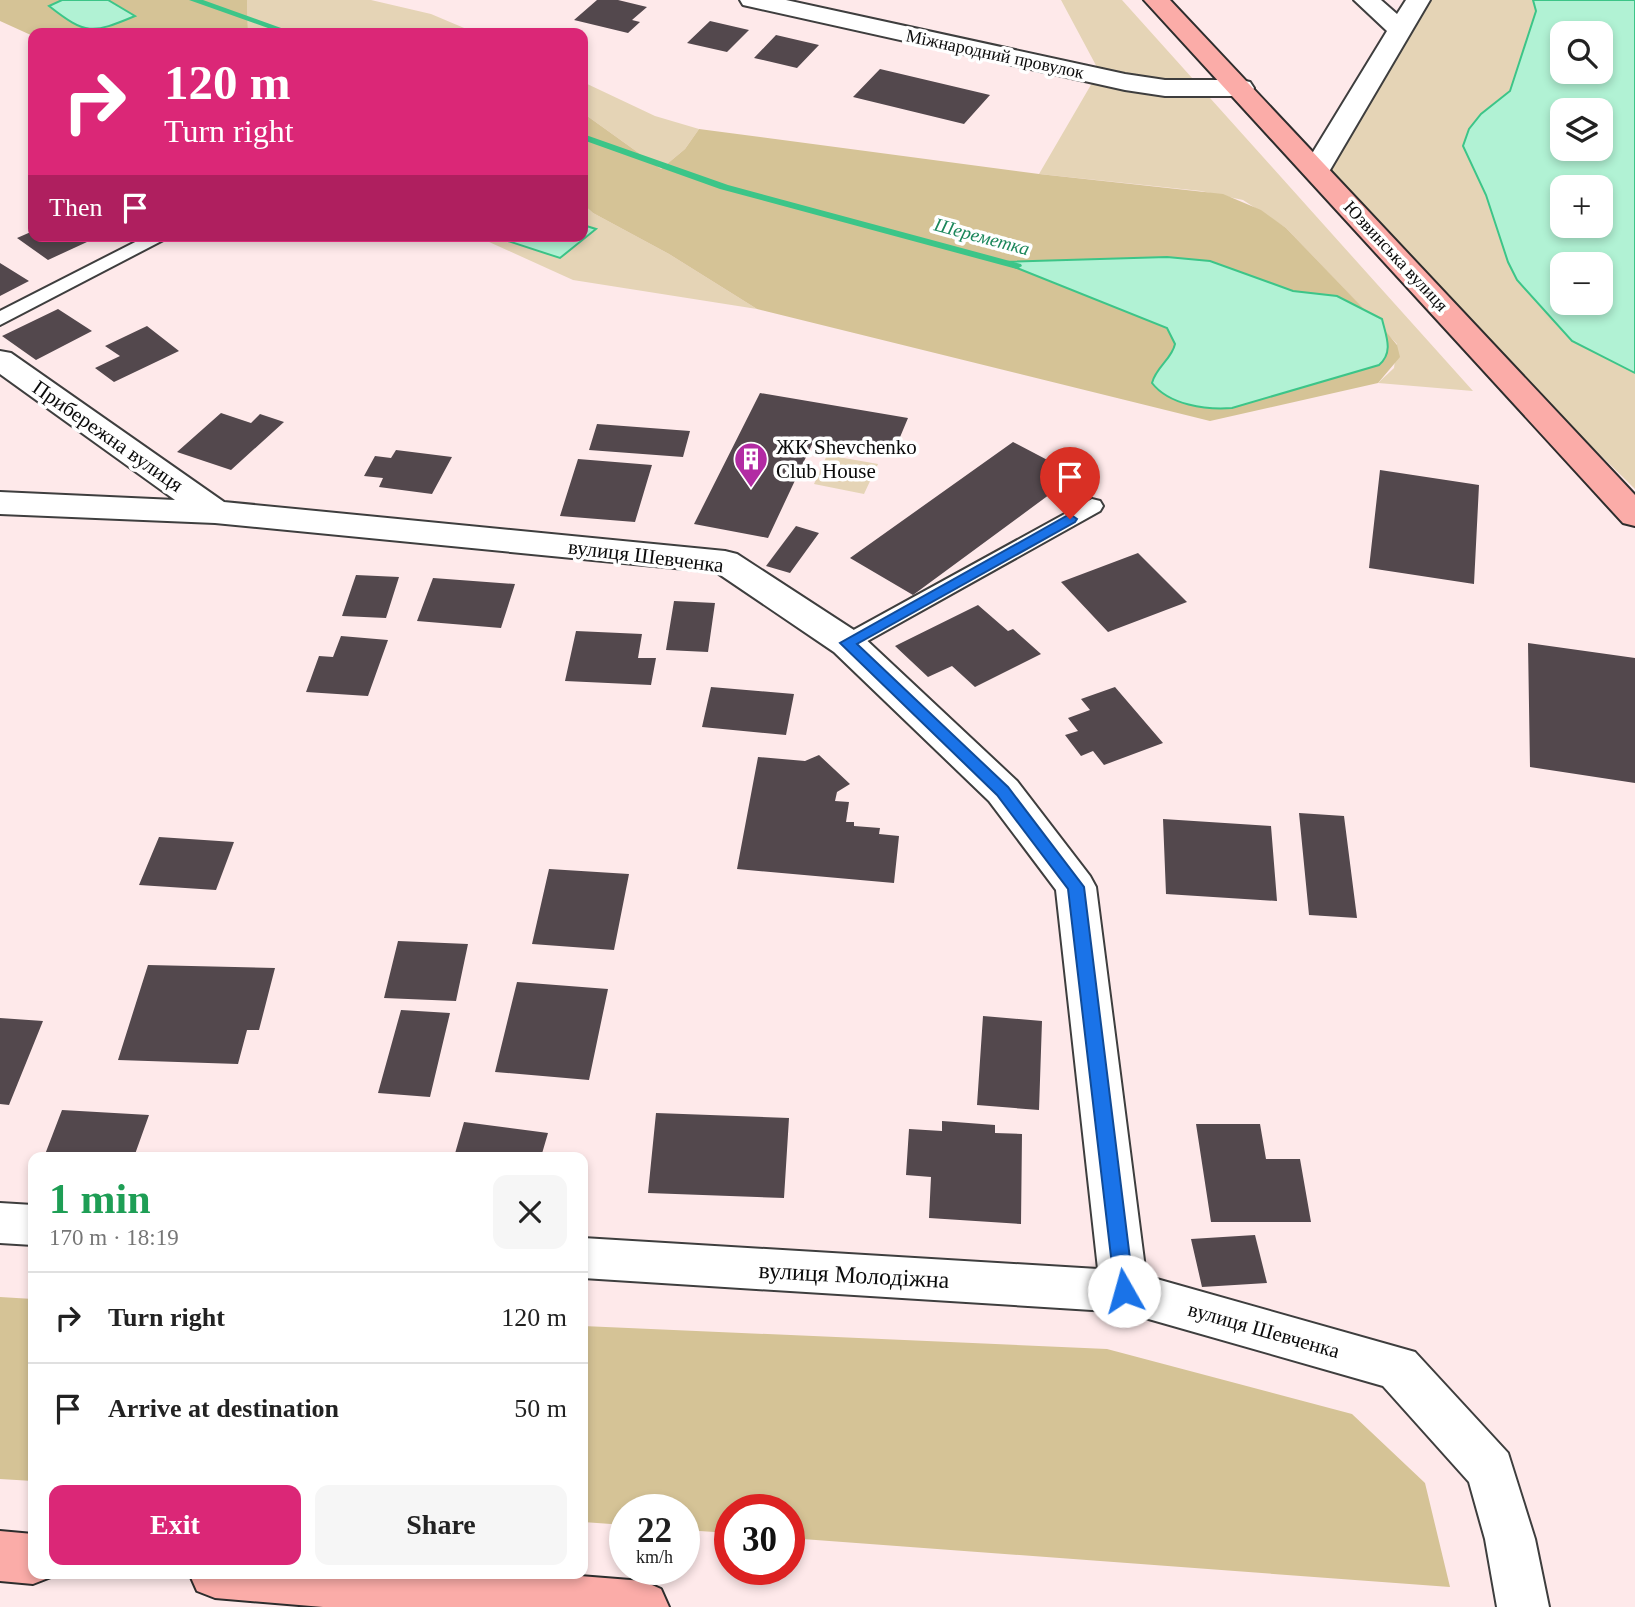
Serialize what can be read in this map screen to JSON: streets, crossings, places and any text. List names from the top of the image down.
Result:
{
  "streets": {
    "main road": ["Юзвинська вулиця"],
    "street": [
      "Міжнародний провулок",
      "Прибережна вулиця",
      "вулиця Шевченка",
      "вулиця Молодіжна"
    ]
  },
  "crossings": [
    ["Міжнародний провулок", "Юзвинська вулиця"],
    ["Прибережна вулиця", "вулиця Шевченка"],
    ["вулиця Шевченка", "вулиця Молодіжна"]
  ],
  "water": ["Шереметка"],
  "places": {
    "building": ["ЖК Shevchenko Club House"]
  },
  "page": {
    "map_buttons": ["+", "−"],
    "turn": ["120 m", "Turn right"],
    "then": "Then",
    "heading": ["1 min", "170 m · 18:19"],
    "list": [
      {
        "name": "Turn right",
        "value": "120 m"
      },
      {
        "name": "Arrive at destination",
        "value": "50 m"
      }
    ],
    "buttons": ["Exit", "Share"],
    "speed": "22 km/h",
    "limit": "30"
  }
}
